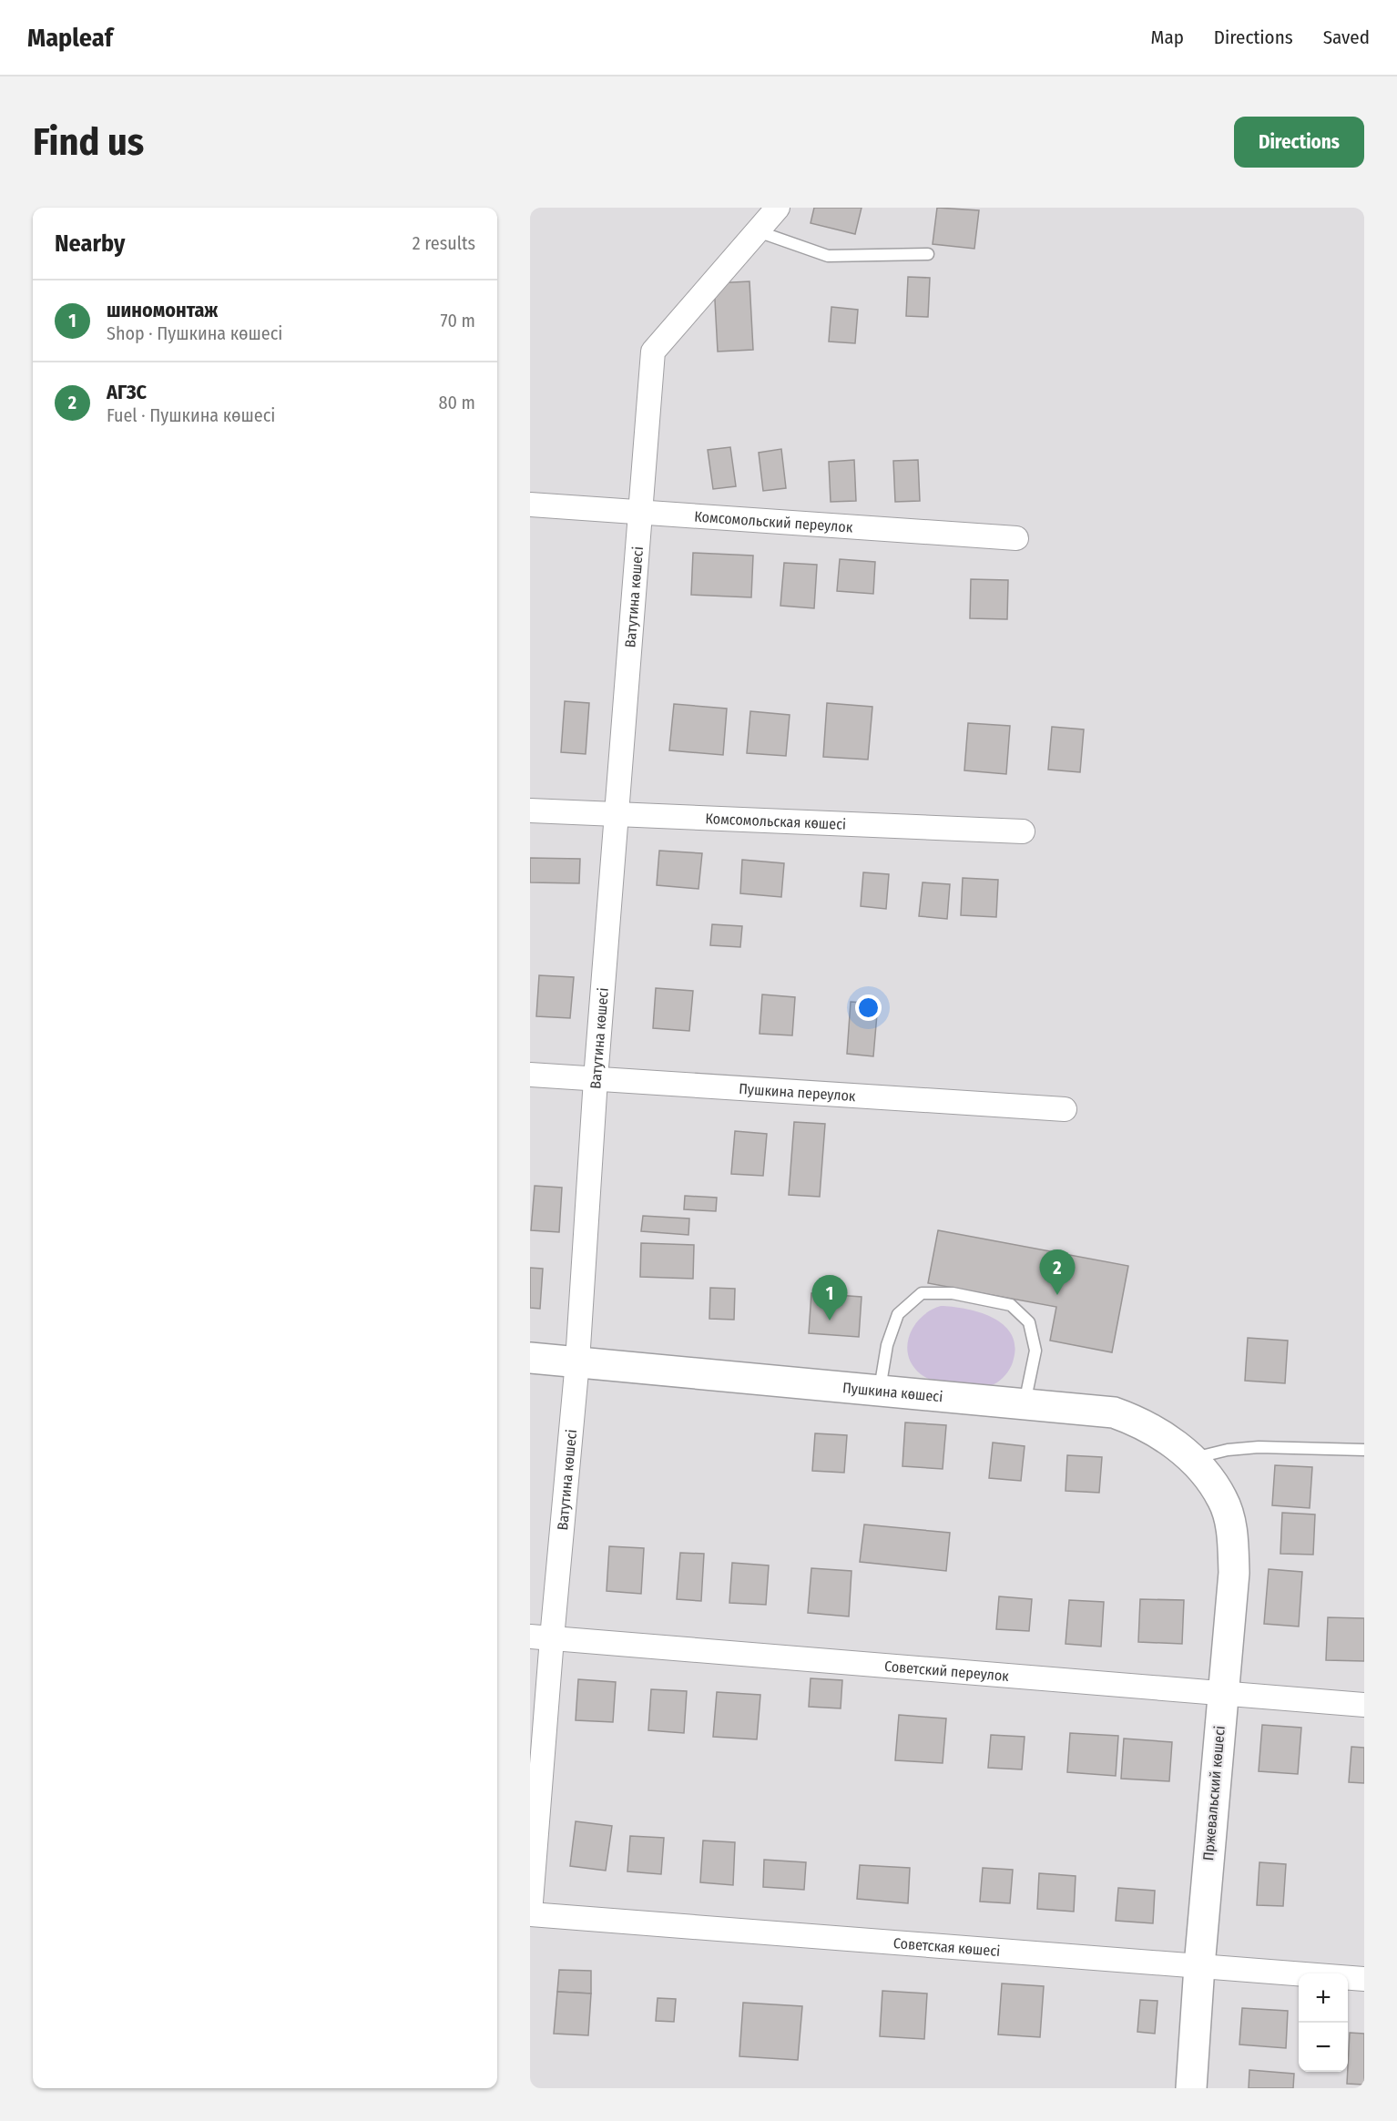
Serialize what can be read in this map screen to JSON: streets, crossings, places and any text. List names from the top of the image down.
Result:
{
  "streets": {
    "street": [
      "Комсомольский переулок",
      "Ватутина көшесі",
      "Комсомольская көшесі",
      "Пушкина переулок",
      "Пушкина көшесі",
      "Советский переулок",
      "Пржевальский көшесі",
      "Советская көшесі"
    ]
  },
  "crossings": [
    ["Комсомольский переулок", "Ватутина көшесі"],
    ["Ватутина көшесі", "Комсомольская көшесі"],
    ["Ватутина көшесі", "Пушкина переулок"],
    ["Ватутина көшесі", "Пушкина көшесі"],
    ["Ватутина көшесі", "Советский переулок"],
    ["Ватутина көшесі", "Советская көшесі"],
    ["Пушкина көшесі", "Пржевальский көшесі"],
    ["Советский переулок", "Пржевальский көшесі"],
    ["Пржевальский көшесі", "Советская көшесі"]
  ],
  "page": {
    "header": "Mapleaf",
    "nav": ["Map", "Directions", "Saved"],
    "buttons": "Directions",
    "title": "Find us",
    "heading": ["Nearby", "2 results"],
    "list": [
      {
        "mark": "1",
        "name": "шиномонтаж",
        "note": "Shop · Пушкина көшесі",
        "value": "70 m"
      },
      {
        "mark": "2",
        "name": "АГЗС",
        "note": "Fuel · Пушкина көшесі",
        "value": "80 m"
      }
    ],
    "pins": ["2", "1"],
    "map_buttons": ["+", "−"]
  }
}
